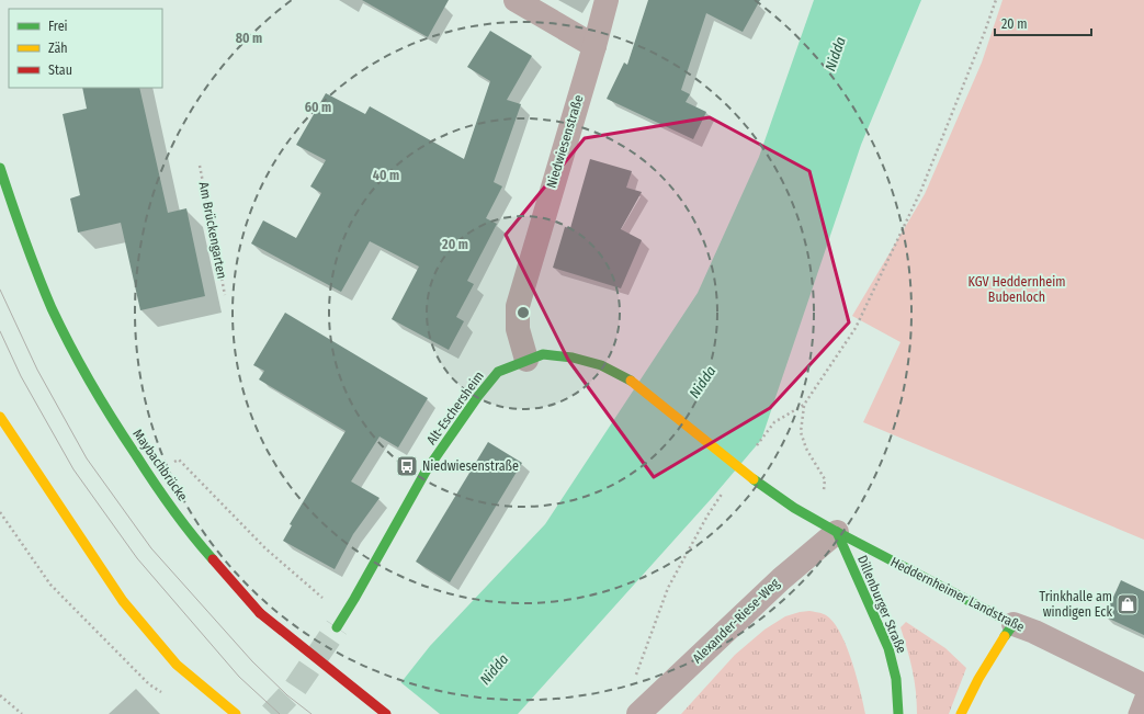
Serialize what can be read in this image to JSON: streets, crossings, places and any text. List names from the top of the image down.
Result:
{
  "streets": {
    "street": [
      "Niedwiesenstraße",
      "Alt-Eschersheim",
      "Maybachbrücke",
      "Heddernheimer Landstraße",
      "Dillenburger Straße",
      "Alexander-Riese-Weg"
    ],
    "path": ["Am Brückengarten"]
  },
  "crossings": [
    ["Niedwiesenstraße", "Alt-Eschersheim"],
    ["Alt-Eschersheim", "Heddernheimer Landstraße"],
    ["Heddernheimer Landstraße", "Dillenburger Straße"],
    ["Heddernheimer Landstraße", "Alexander-Riese-Weg"],
    ["Dillenburger Straße", "Alexander-Riese-Weg"]
  ],
  "water": ["Nidda"],
  "parks": ["KGV Heddernheim Bubenloch"],
  "places": {
    "bus stop": ["Niedwiesenstraße"],
    "shop": ["Trinkhalle am windigen Eck"]
  },
  "legend": ["Frei", "Zäh", "Stau"],
  "scale_bar": "20 m",
  "rings": [
    "80 m",
    "60 m",
    "40 m",
    "20 m"
  ]
}
